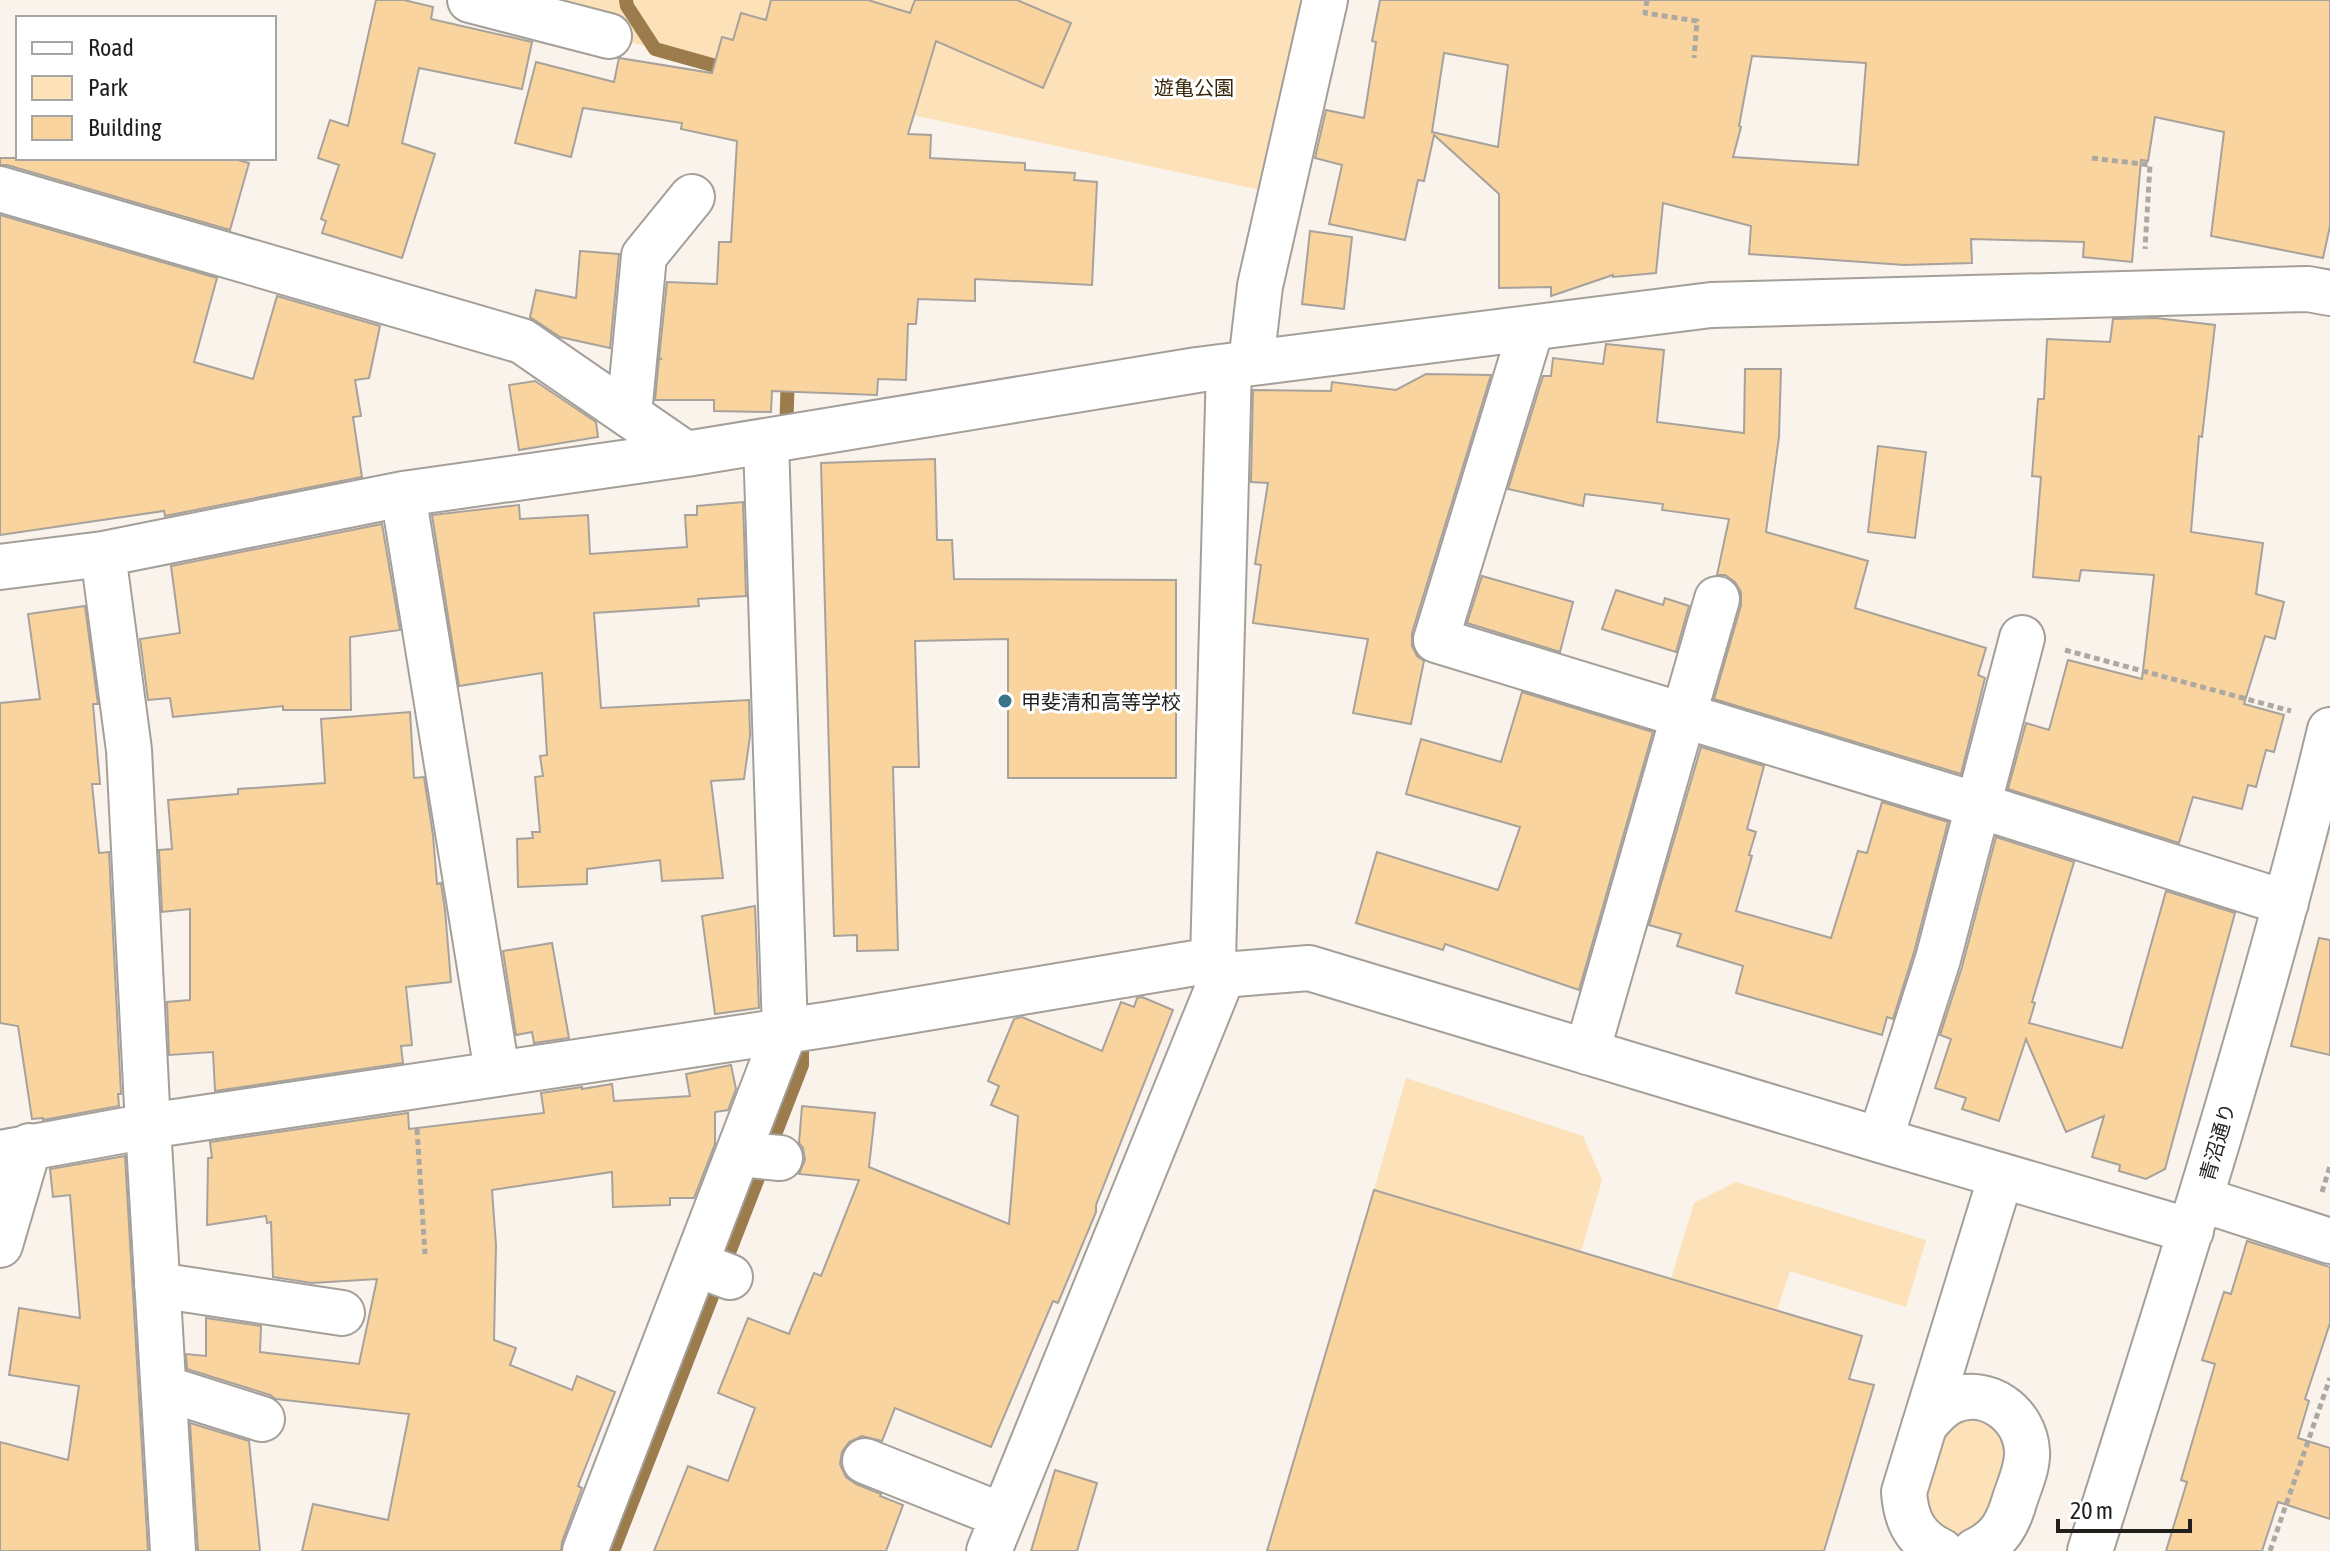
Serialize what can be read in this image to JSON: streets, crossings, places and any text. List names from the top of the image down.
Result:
{
  "streets": {
    "street": ["青沼通り"]
  },
  "parks": ["遊亀公園"],
  "places": ["甲斐清和高等学校"],
  "legend": ["Road", "Park", "Building"],
  "scale_bar": "20 m"
}
